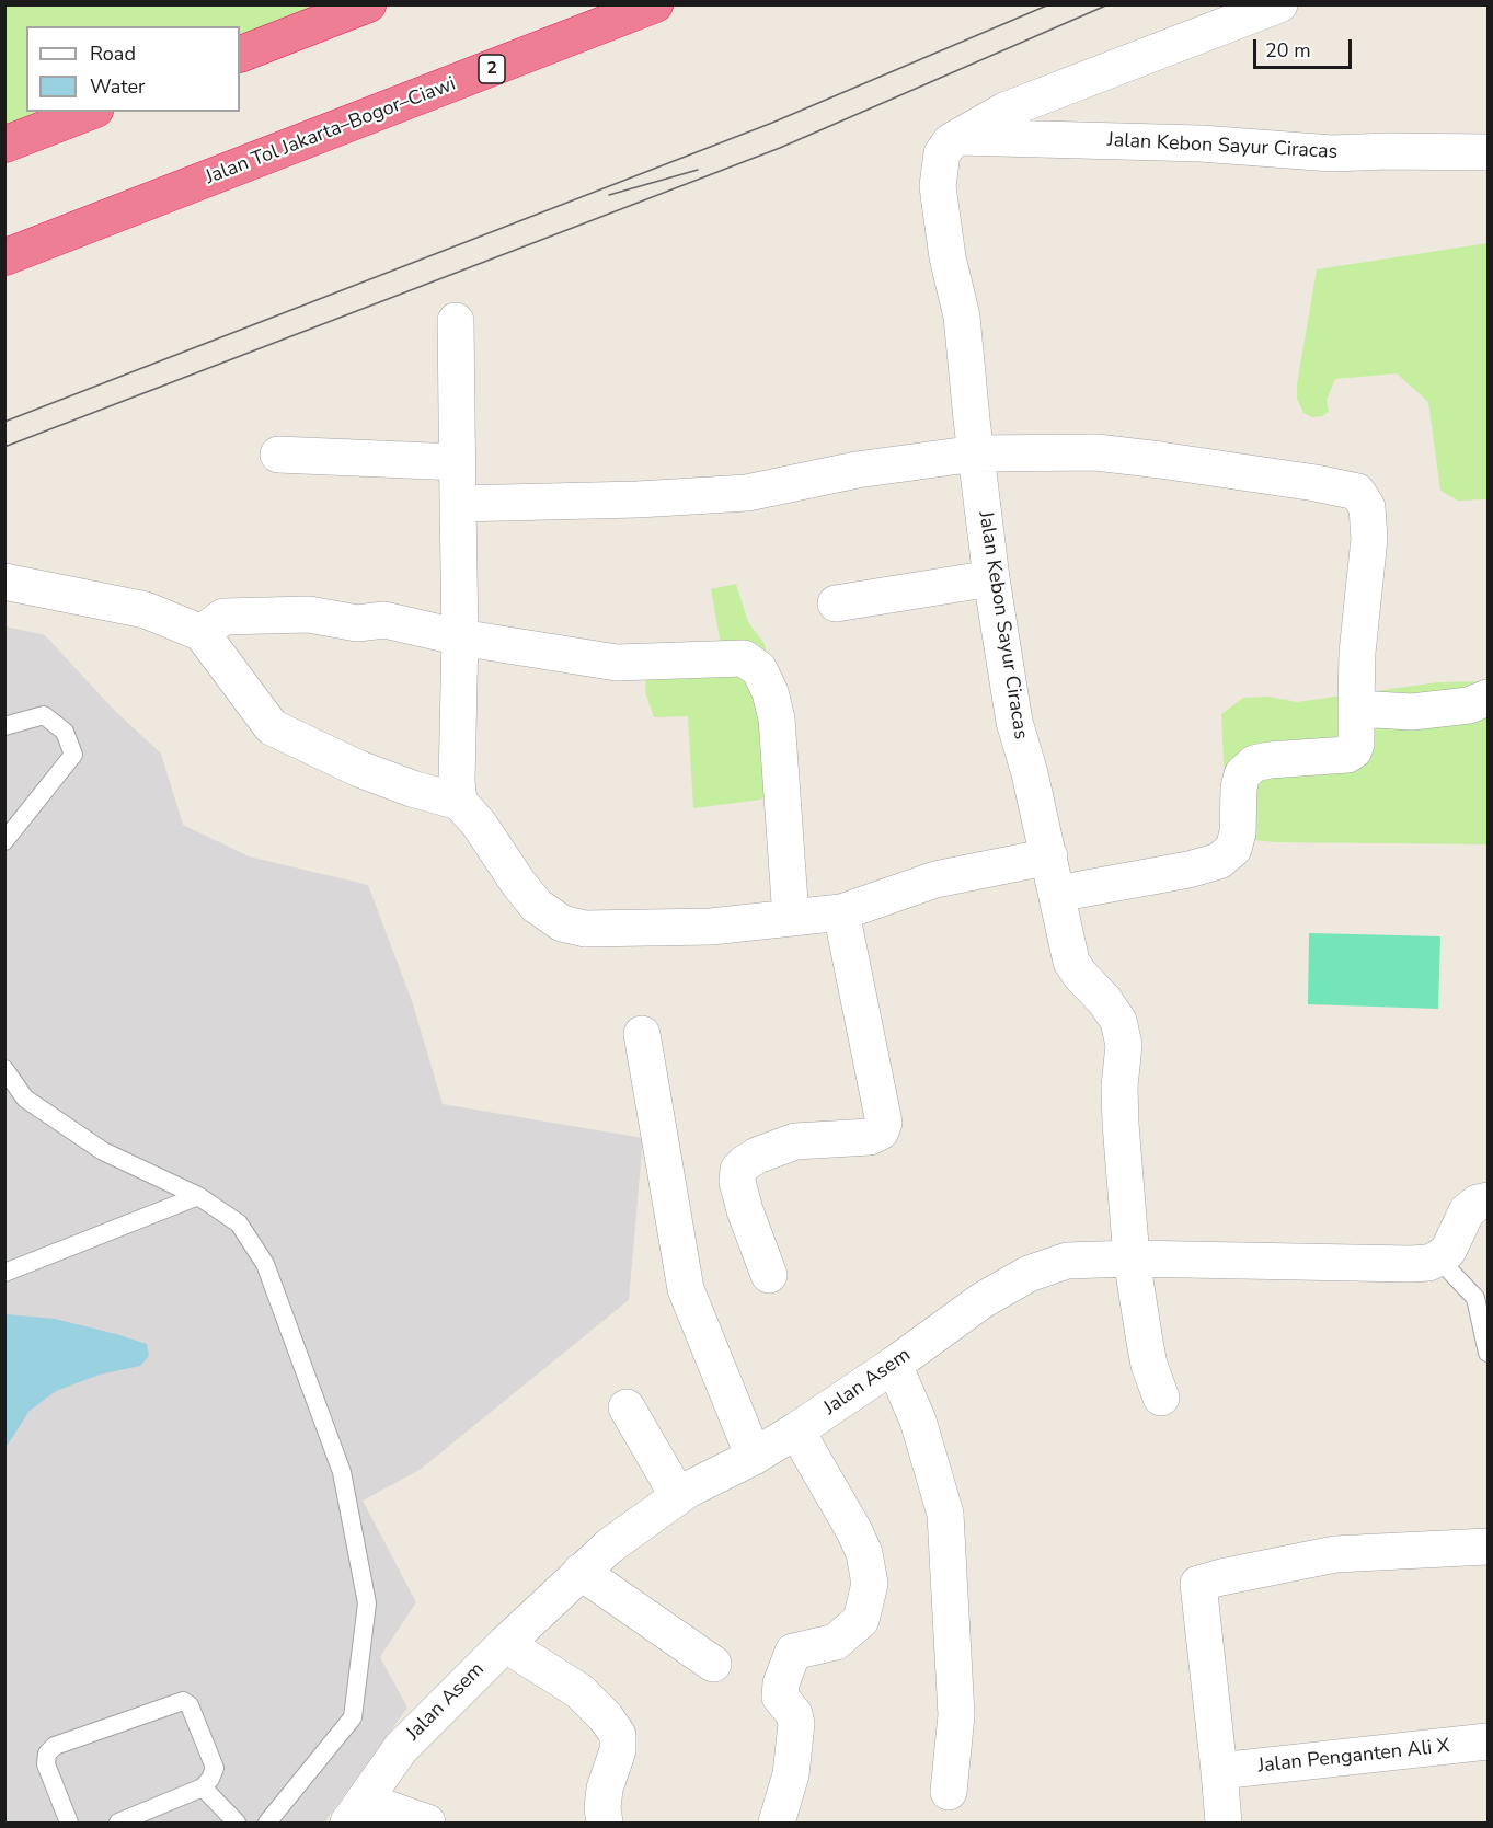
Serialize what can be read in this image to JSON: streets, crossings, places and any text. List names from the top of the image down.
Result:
{
  "streets": {
    "highway": ["2", "Jalan Tol Jakarta–Bogor–Ciawi"],
    "street": ["Jalan Kebon Sayur Ciracas", "Jalan Asem", "Jalan Penganten Ali X"]
  },
  "crossings": [
    ["Jalan Kebon Sayur Ciracas", "Jalan Asem"]
  ],
  "legend": ["Road", "Water"],
  "scale_bar": "20 m"
}
